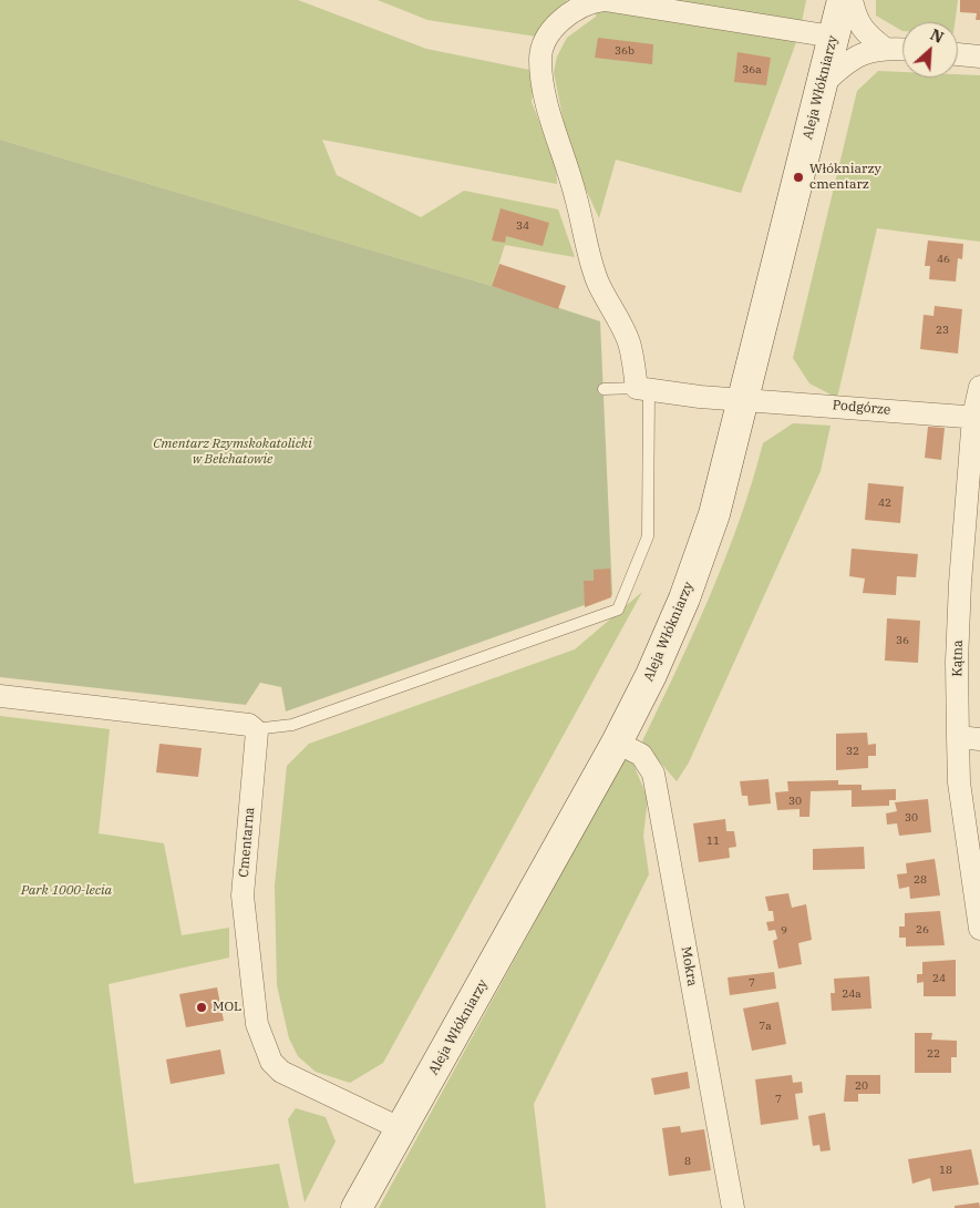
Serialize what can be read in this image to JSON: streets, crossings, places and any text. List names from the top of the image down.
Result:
{
  "streets": {
    "main road": ["Aleja Włókniarzy"],
    "street": [
      "Podgórze",
      "Kątna",
      "Cmentarna",
      "Mokra"
    ]
  },
  "crossings": [
    ["Aleja Włókniarzy", "Podgórze"],
    ["Aleja Włókniarzy", "Cmentarna"],
    ["Aleja Włókniarzy", "Mokra"],
    ["Podgórze", "Kątna"]
  ],
  "parks": ["Cmentarz Rzymskokatolicki w Bełchatowie", "Park 1000-lecia"],
  "places": ["Włókniarzy cmentarz", "MOL"],
  "house_numbers": [
    "36b",
    "36a",
    "34",
    "46",
    "23",
    "42",
    "36",
    "32",
    "30",
    "30",
    "11",
    "28",
    "26",
    "9",
    "24",
    "7",
    "24a",
    "7a",
    "22",
    "20",
    "7",
    "8",
    "18"
  ],
  "north": "top right"
}
